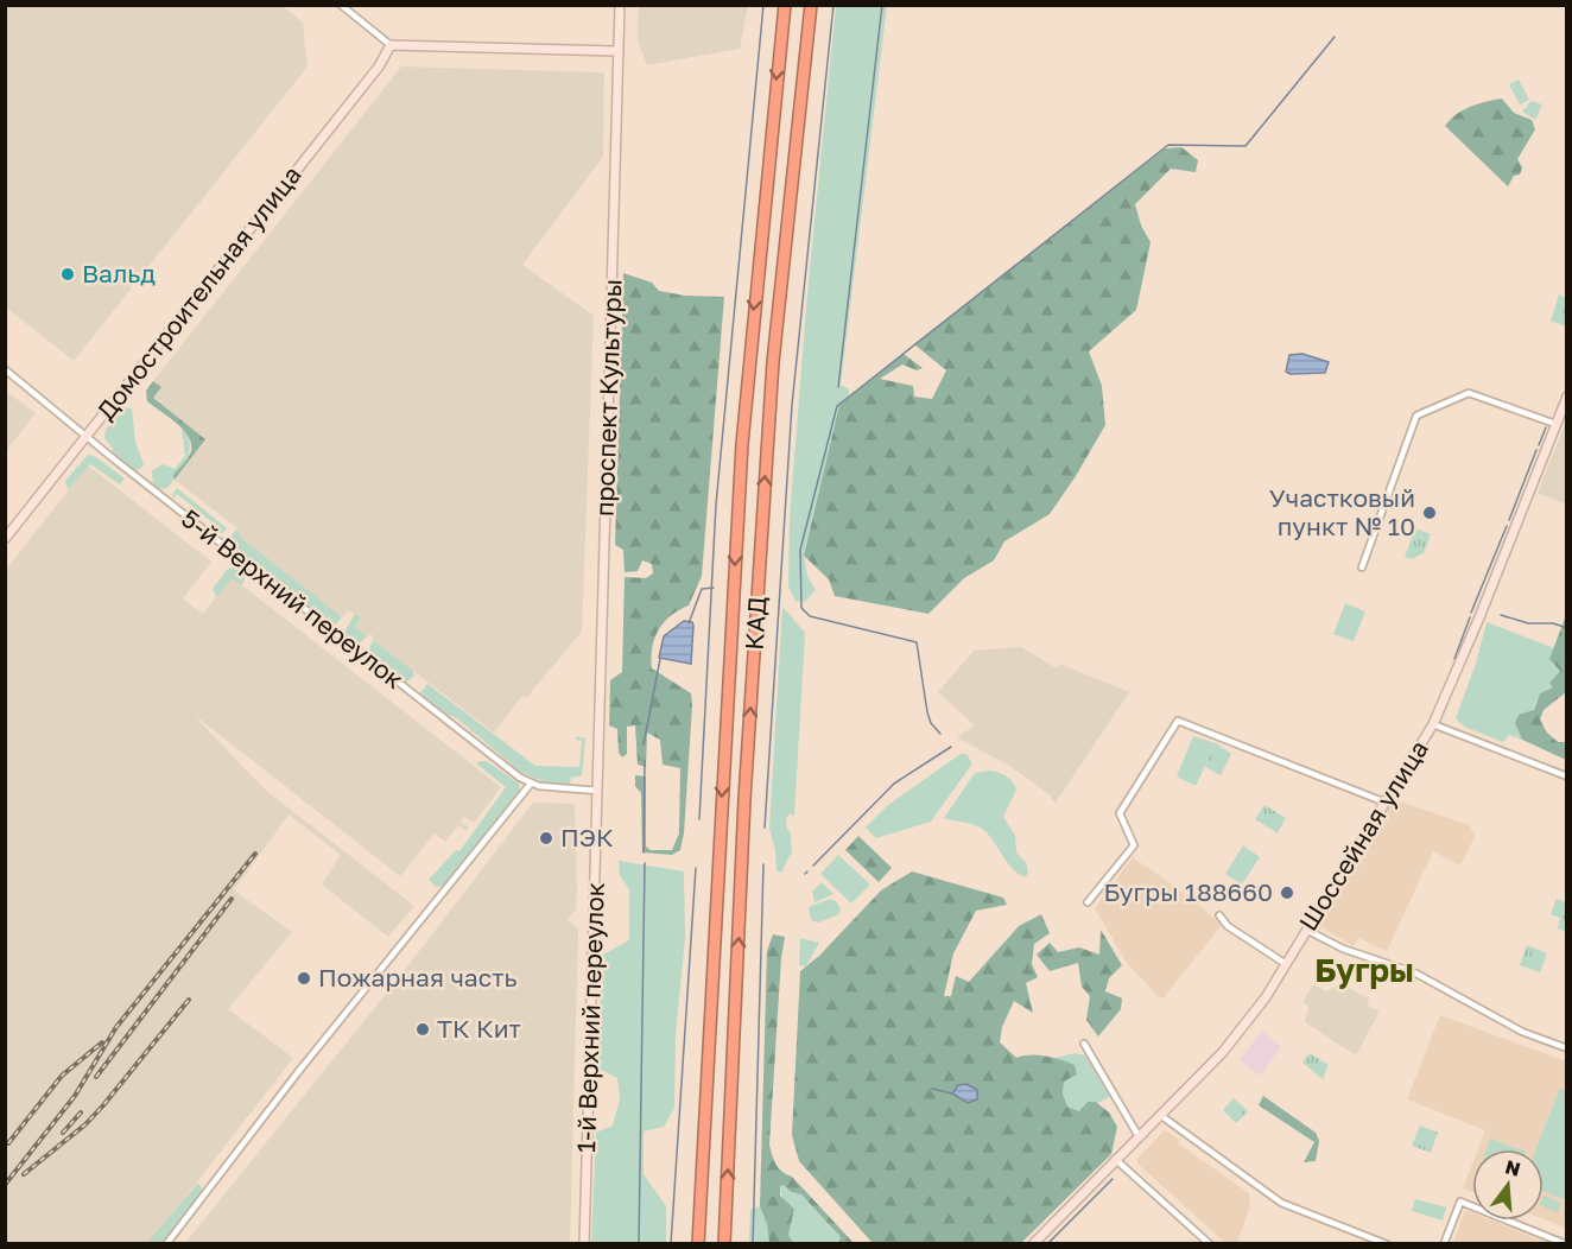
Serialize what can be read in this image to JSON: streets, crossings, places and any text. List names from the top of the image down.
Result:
{
  "streets": {
    "highway": ["КАД"],
    "street": [
      "Домостроительная улица",
      "проспект Культуры",
      "5-й Верхний переулок",
      "Шоссейная улица",
      "1-й Верхний переулок"
    ]
  },
  "crossings": [
    ["Домостроительная улица", "5-й Верхний переулок"],
    ["проспект Культуры", "5-й Верхний переулок"],
    ["проспект Культуры", "1-й Верхний переулок"],
    ["5-й Верхний переулок", "1-й Верхний переулок"]
  ],
  "districts": ["Бугры"],
  "places": [
    "Вальд",
    "Участковый пункт № 10",
    "ПЭК",
    "Бугры 188660",
    "Пожарная часть",
    "ТК Кит"
  ],
  "north": "top"
}
